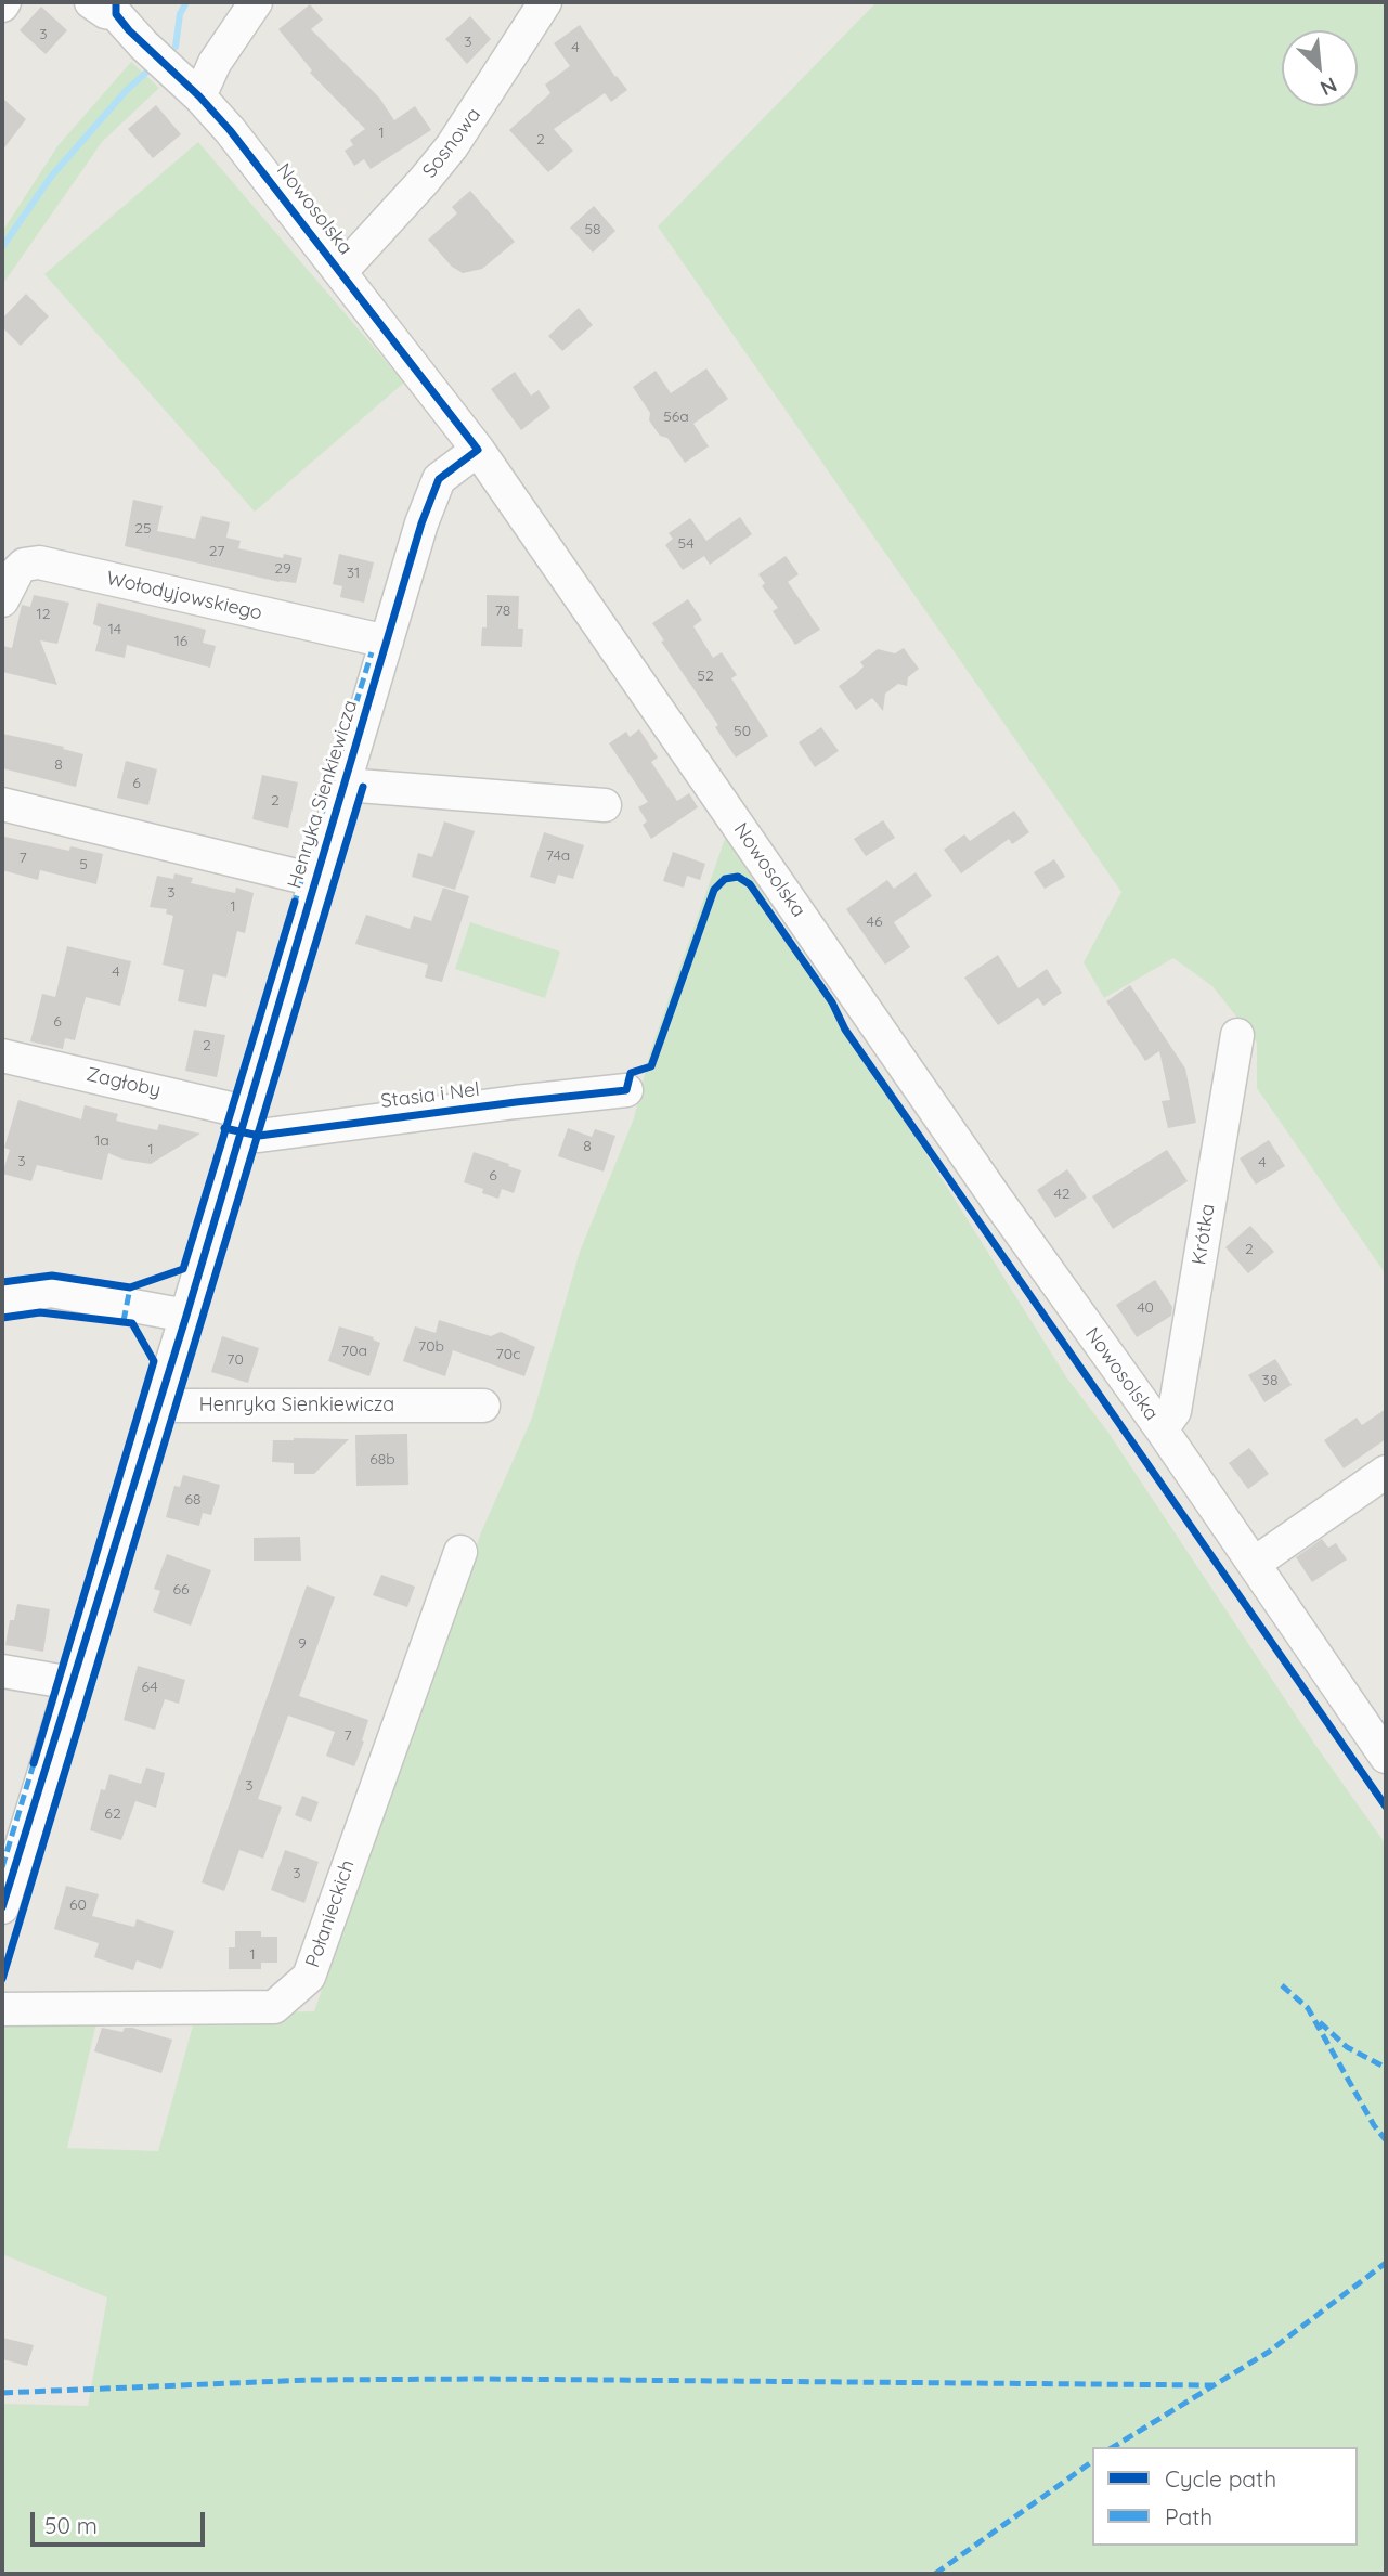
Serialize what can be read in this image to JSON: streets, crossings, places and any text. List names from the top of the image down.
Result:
{
  "streets": {
    "street": [
      "Sosnowa",
      "Nowosolska",
      "Wołodyjowskiego",
      "Henryka Sienkiewicza",
      "Zagłoby",
      "Stasia i Nel",
      "Krótka",
      "Połanieckich"
    ]
  },
  "crossings": [
    ["Sosnowa", "Nowosolska"],
    ["Nowosolska", "Henryka Sienkiewicza"],
    ["Nowosolska", "Krótka"],
    ["Wołodyjowskiego", "Henryka Sienkiewicza"],
    ["Henryka Sienkiewicza", "Zagłoby"],
    ["Henryka Sienkiewicza", "Stasia i Nel"],
    ["Zagłoby", "Stasia i Nel"]
  ],
  "house_numbers": [
    "3",
    "3",
    "4",
    "1",
    "2",
    "58",
    "56a",
    "25",
    "54",
    "27",
    "29",
    "31",
    "78",
    "12",
    "14",
    "16",
    "52",
    "50",
    "8",
    "6",
    "2",
    "74a",
    "7",
    "5",
    "3",
    "1",
    "46",
    "4",
    "6",
    "2",
    "1a",
    "8",
    "1",
    "3",
    "4",
    "6",
    "42",
    "2",
    "40",
    "70b",
    "70a",
    "70c",
    "70",
    "38",
    "68b",
    "68",
    "66",
    "9",
    "64",
    "7",
    "3",
    "62",
    "3",
    "60",
    "1"
  ],
  "legend": ["Cycle path", "Path"],
  "scale_bar": "50 m",
  "north": "bottom right"
}
